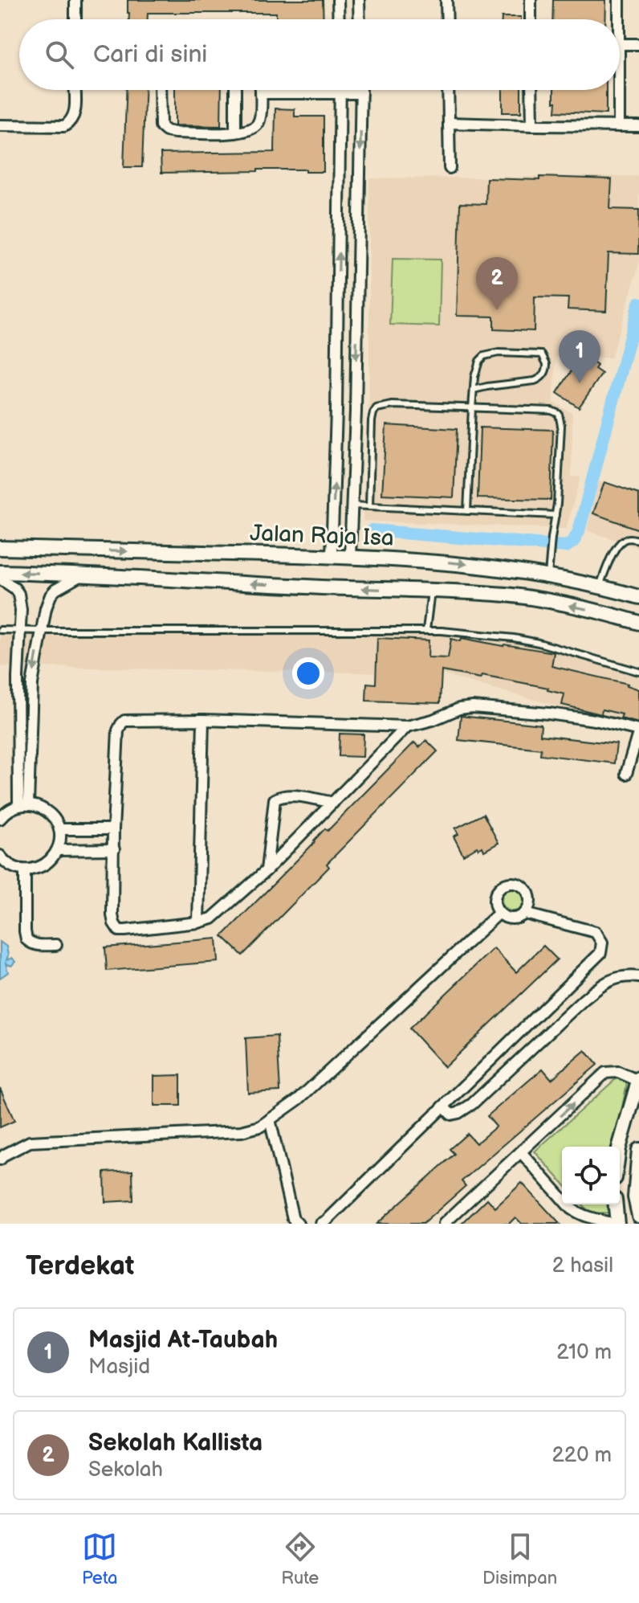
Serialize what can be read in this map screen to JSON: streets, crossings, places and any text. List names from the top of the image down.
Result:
{
  "streets": {
    "main road": ["Jalan Raja Isa"]
  },
  "page": {
    "search": "Cari di sini",
    "pins": ["2", "1"],
    "heading": ["Terdekat", "2 hasil"],
    "list": [
      {
        "mark": "1",
        "name": "Masjid At-Taubah",
        "note": "Masjid",
        "value": "210 m"
      },
      {
        "mark": "2",
        "name": "Sekolah Kallista",
        "note": "Sekolah",
        "value": "220 m"
      }
    ],
    "nav": ["Peta", "Rute", "Disimpan"]
  }
}
